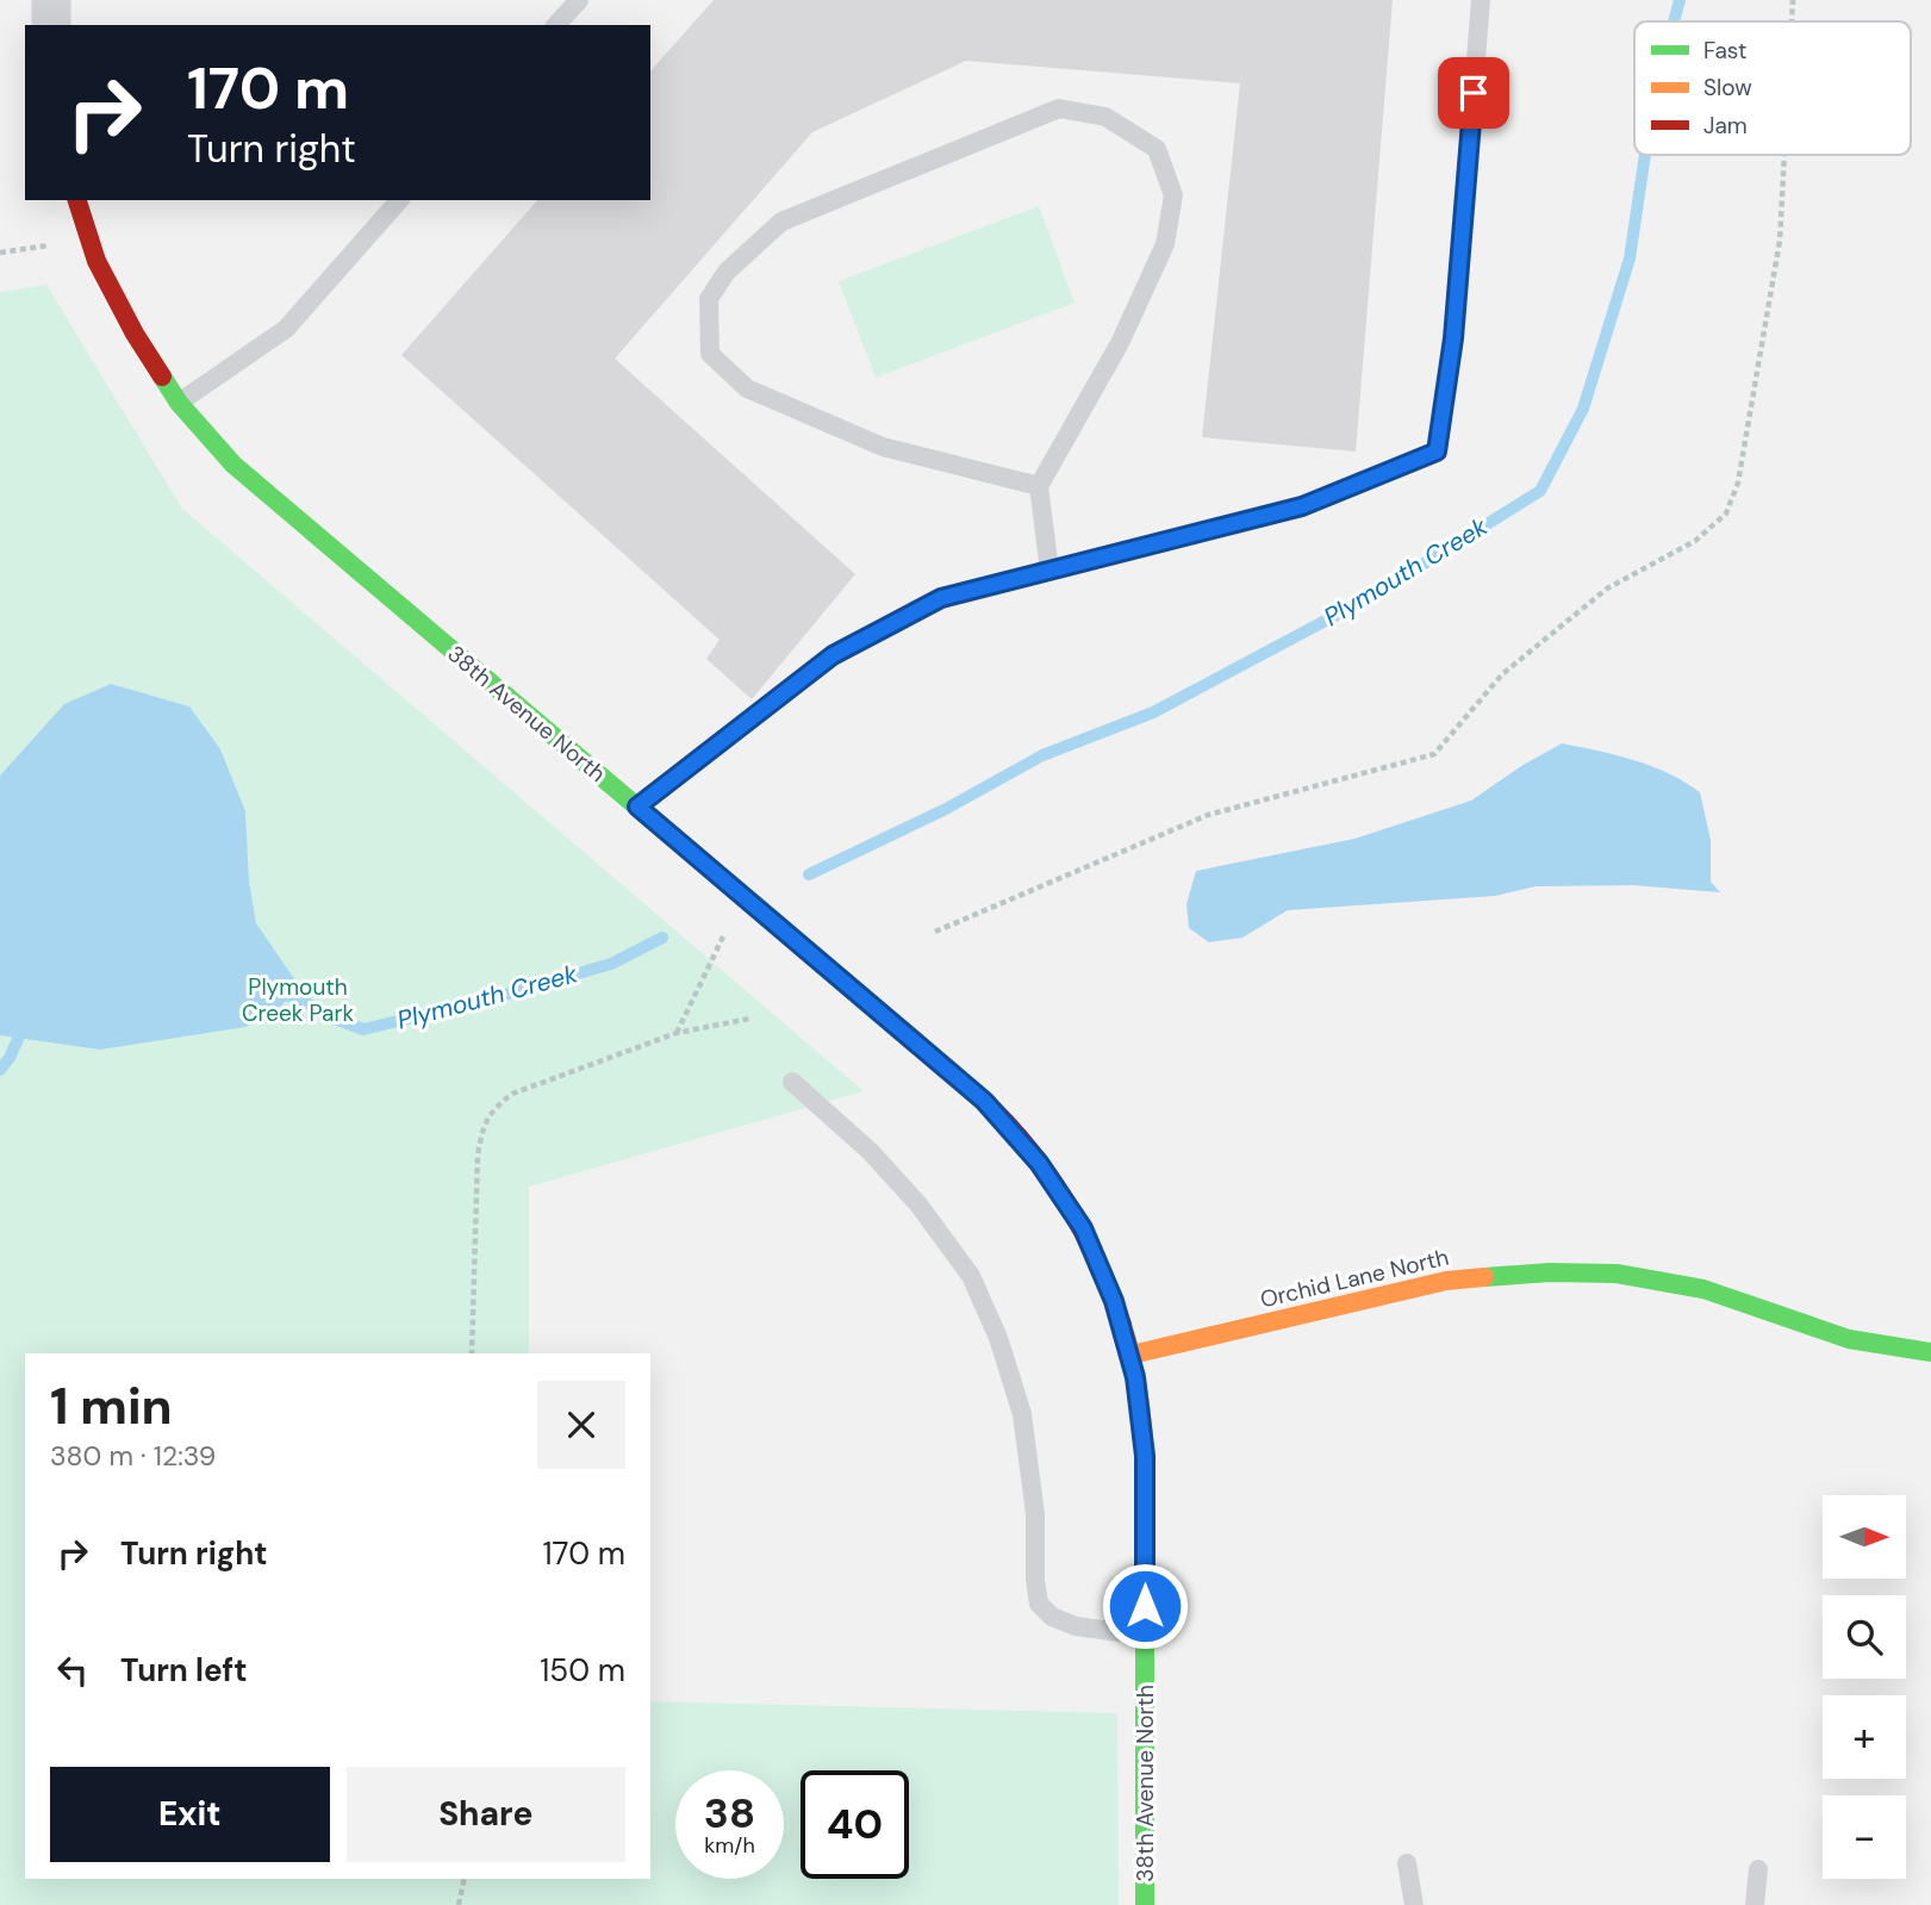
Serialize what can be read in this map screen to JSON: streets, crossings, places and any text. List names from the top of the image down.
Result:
{
  "streets": {
    "street": ["38th Avenue North", "Orchid Lane North"]
  },
  "crossings": [
    ["38th Avenue North", "Orchid Lane North"]
  ],
  "water": ["Plymouth Creek"],
  "parks": ["Plymouth Creek Park"],
  "legend": ["Fast", "Slow", "Jam"],
  "north": "right",
  "page": {
    "turn": ["170 m", "Turn right"],
    "heading": ["1 min", "380 m · 12:39"],
    "map_buttons": ["+", "−"],
    "list": [
      {
        "name": "Turn right",
        "value": "170 m"
      },
      {
        "name": "Turn left",
        "value": "150 m"
      }
    ],
    "buttons": ["Exit", "Share"],
    "speed": "38 km/h",
    "limit": "40"
  }
}
